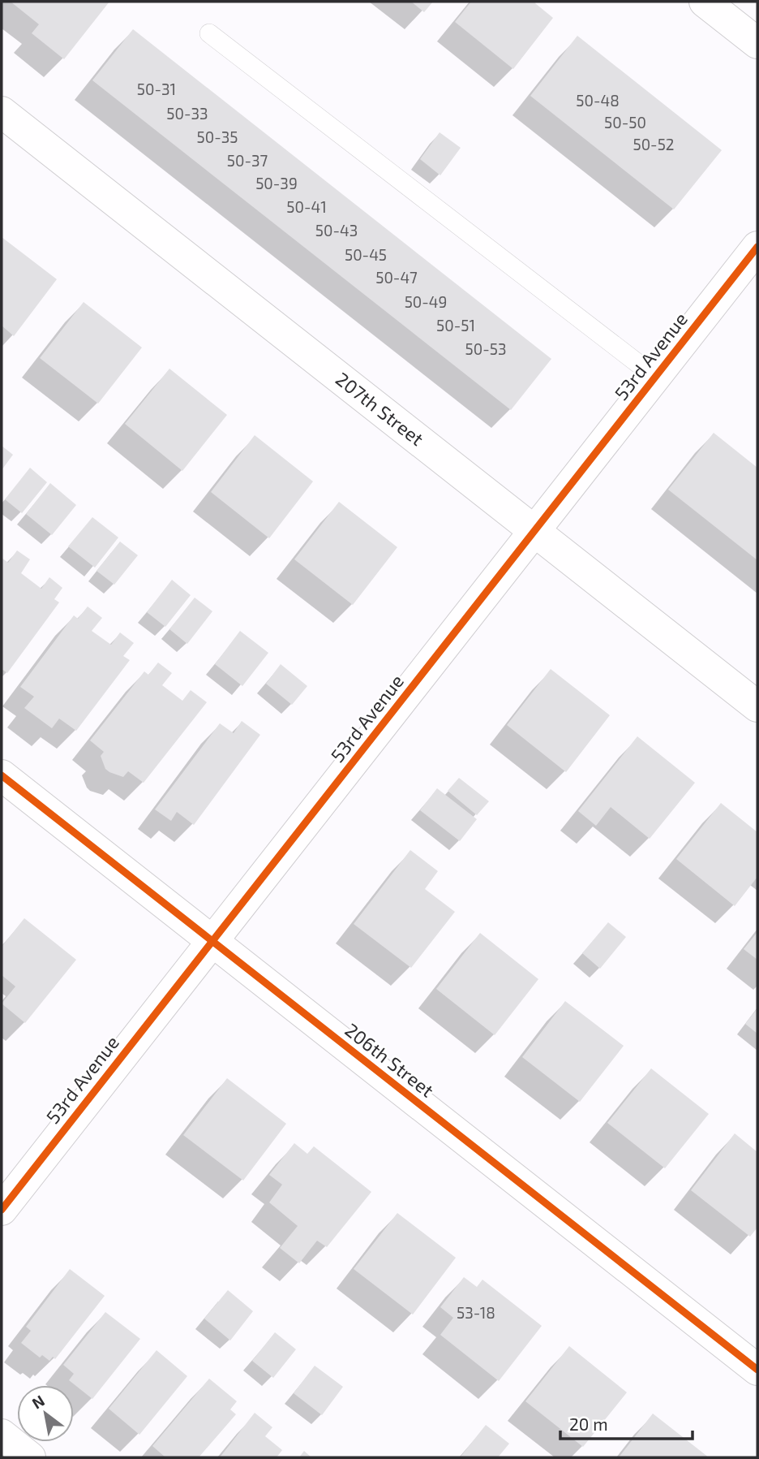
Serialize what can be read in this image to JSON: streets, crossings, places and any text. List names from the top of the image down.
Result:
{
  "streets": {
    "street": ["53rd Avenue", "207th Street", "206th Street"]
  },
  "crossings": [
    ["53rd Avenue", "207th Street"],
    ["53rd Avenue", "206th Street"]
  ],
  "house_numbers": [
    "50-31",
    "50-48",
    "50-33",
    "50-50",
    "50-35",
    "50-52",
    "50-37",
    "50-39",
    "50-41",
    "50-43",
    "50-45",
    "50-47",
    "50-49",
    "50-51",
    "50-53",
    "53-18"
  ],
  "scale_bar": "20 m",
  "north": "top left"
}
